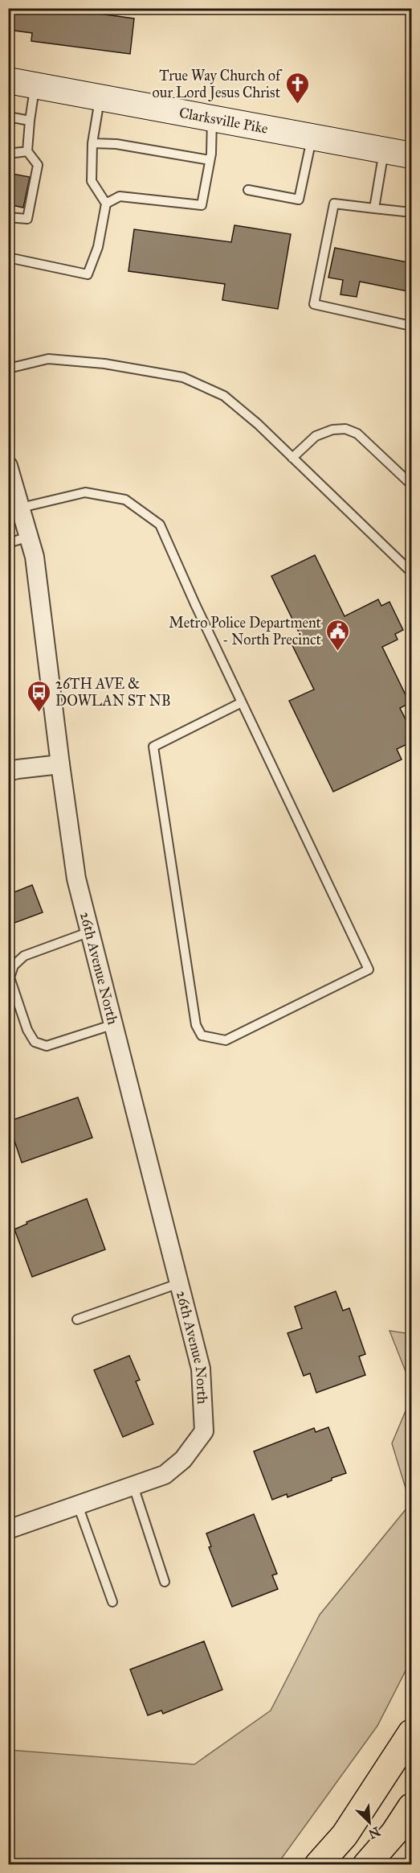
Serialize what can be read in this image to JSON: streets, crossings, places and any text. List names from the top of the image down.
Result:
{
  "streets": {
    "main road": ["Clarksville Pike"],
    "street": ["26th Avenue North"]
  },
  "places": {
    "church": ["True Way Church of our Lord Jesus Christ"],
    "public building": ["Metro Police Department - North Precinct"],
    "bus stop": ["26TH AVE & DOWLAN ST NB"]
  },
  "north": "bottom right"
}
